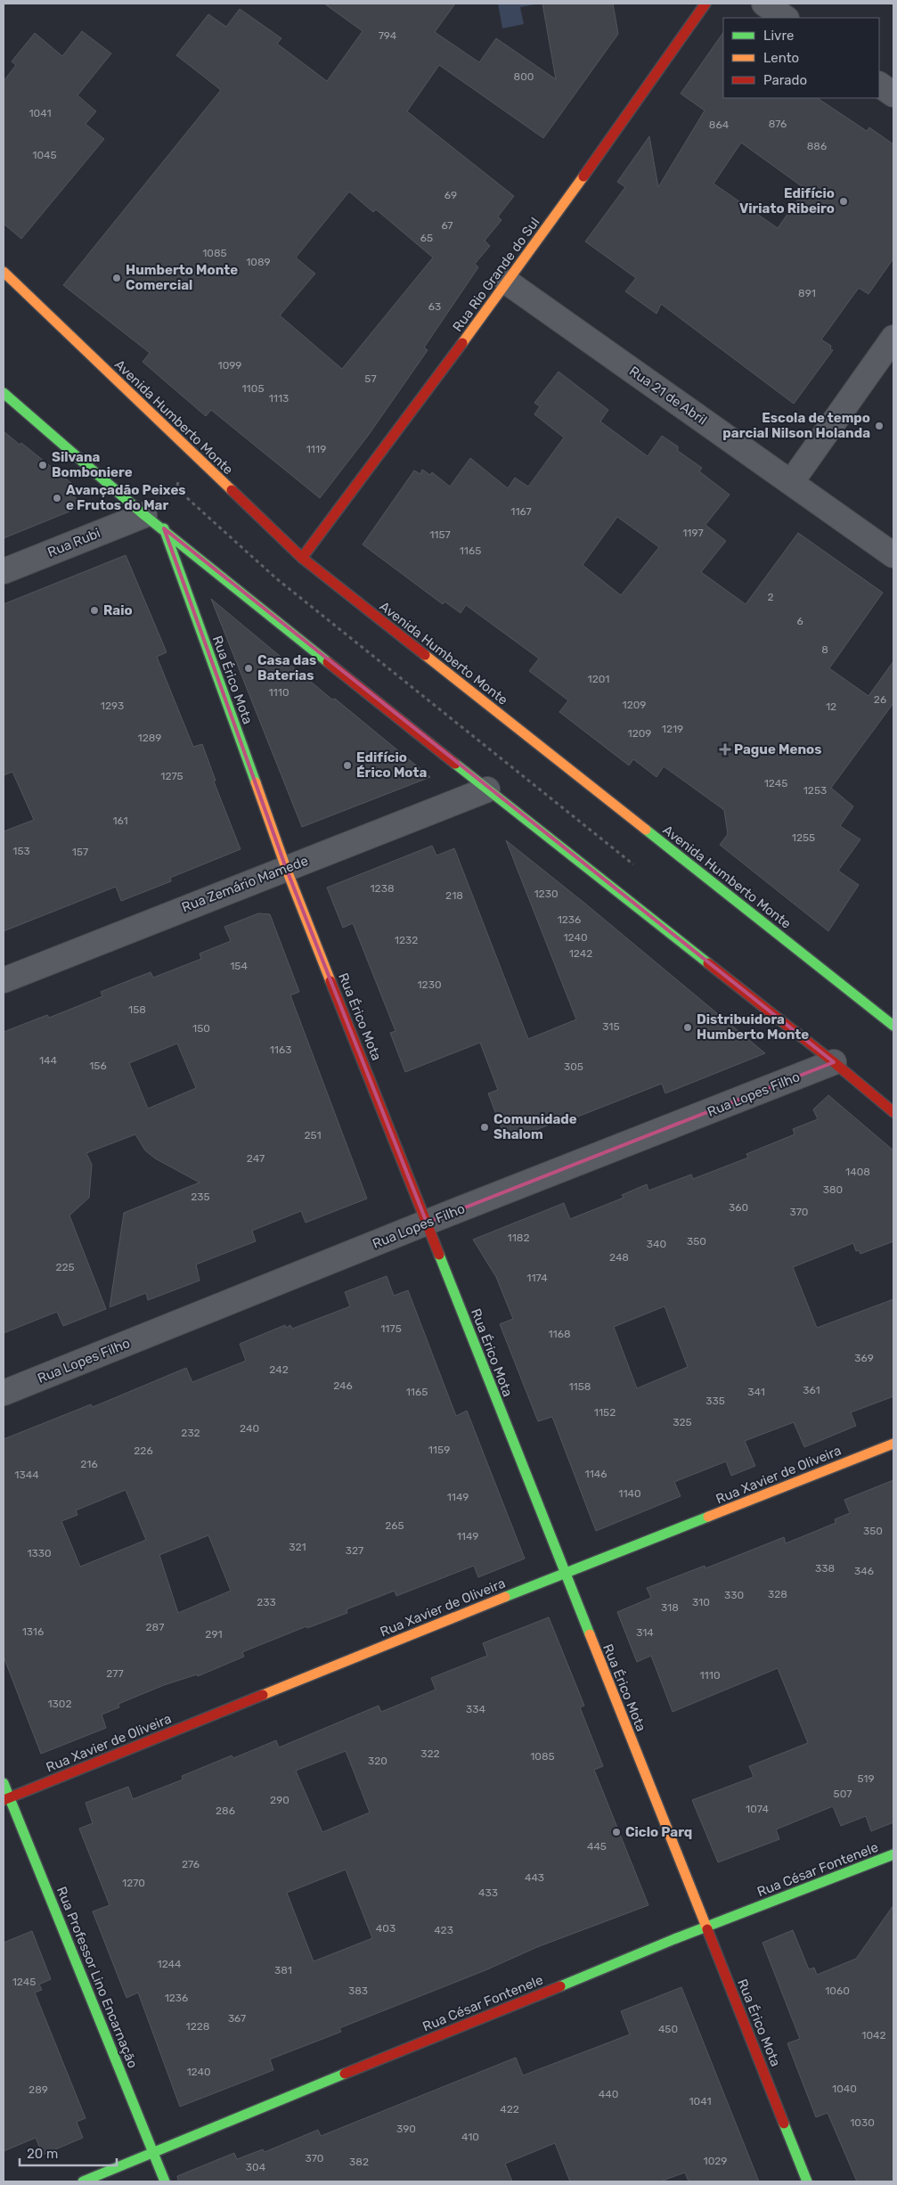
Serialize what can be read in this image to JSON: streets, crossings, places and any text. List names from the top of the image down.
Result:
{
  "streets": {
    "street": [
      "Rua Rio Grande do Sul",
      "Rua 21 de Abril",
      "Avenida Humberto Monte",
      "Rua Rubi",
      "Rua Érico Mota",
      "Rua Zemário Mamede",
      "Rua Lopes Filho",
      "Rua Xavier de Oliveira",
      "Rua César Fontenele",
      "Rua Professor Lino Encarnação"
    ]
  },
  "crossings": [
    ["Rua Rio Grande do Sul", "Rua 21 de Abril"],
    ["Rua Rio Grande do Sul", "Avenida Humberto Monte"],
    ["Rua Érico Mota", "Rua Zemário Mamede"],
    ["Rua Érico Mota", "Rua Lopes Filho"],
    ["Rua Érico Mota", "Rua Xavier de Oliveira"],
    ["Rua Érico Mota", "Rua César Fontenele"],
    ["Rua Xavier de Oliveira", "Rua Professor Lino Encarnação"],
    ["Rua César Fontenele", "Rua Professor Lino Encarnação"]
  ],
  "places": {
    "other": [
      "Edifício Viriato Ribeiro",
      "Humberto Monte Comercial",
      "Escola de tempo parcial Nilson Holanda",
      "Silvana Bomboniere",
      "Avançadão Peixes e Frutos do Mar",
      "Raio",
      "Casa das Baterias",
      "Edifício Érico Mota",
      "Distribuidora Humberto Monte",
      "Comunidade Shalom",
      "Ciclo Parq"
    ],
    "health": ["Pague Menos"]
  },
  "house_numbers": [
    "794",
    "800",
    "1041",
    "876",
    "864",
    "886",
    "1045",
    "69",
    "67",
    "65",
    "1085",
    "1089",
    "891",
    "63",
    "1099",
    "57",
    "1105",
    "1113",
    "1119",
    "1167",
    "1197",
    "1157",
    "1165",
    "2",
    "6",
    "8",
    "1201",
    "1110",
    "26",
    "1209",
    "1293",
    "12",
    "1219",
    "1209",
    "1289",
    "1275",
    "1245",
    "1253",
    "161",
    "1255",
    "153",
    "157",
    "1238",
    "1230",
    "218",
    "1236",
    "1240",
    "1232",
    "1242",
    "154",
    "1230",
    "158",
    "315",
    "150",
    "1163",
    "144",
    "156",
    "305",
    "251",
    "247",
    "1408",
    "380",
    "235",
    "360",
    "370",
    "1182",
    "350",
    "340",
    "248",
    "225",
    "1174",
    "1175",
    "1168",
    "369",
    "242",
    "246",
    "1158",
    "361",
    "1165",
    "341",
    "335",
    "1152",
    "325",
    "240",
    "232",
    "1159",
    "226",
    "216",
    "1146",
    "1344",
    "1140",
    "1149",
    "265",
    "350",
    "1149",
    "321",
    "327",
    "1330",
    "338",
    "346",
    "328",
    "330",
    "233",
    "310",
    "318",
    "287",
    "1316",
    "314",
    "291",
    "277",
    "1110",
    "1302",
    "334",
    "322",
    "1085",
    "320",
    "519",
    "507",
    "290",
    "1074",
    "286",
    "445",
    "276",
    "443",
    "1270",
    "433",
    "403",
    "423",
    "1244",
    "381",
    "1245",
    "383",
    "1060",
    "1236",
    "367",
    "1228",
    "450",
    "1042",
    "1240",
    "1040",
    "289",
    "440",
    "1041",
    "422",
    "1030",
    "390",
    "410",
    "370",
    "1029",
    "382",
    "304"
  ],
  "legend": ["Livre", "Lento", "Parado"],
  "scale_bar": "20 m"
}
